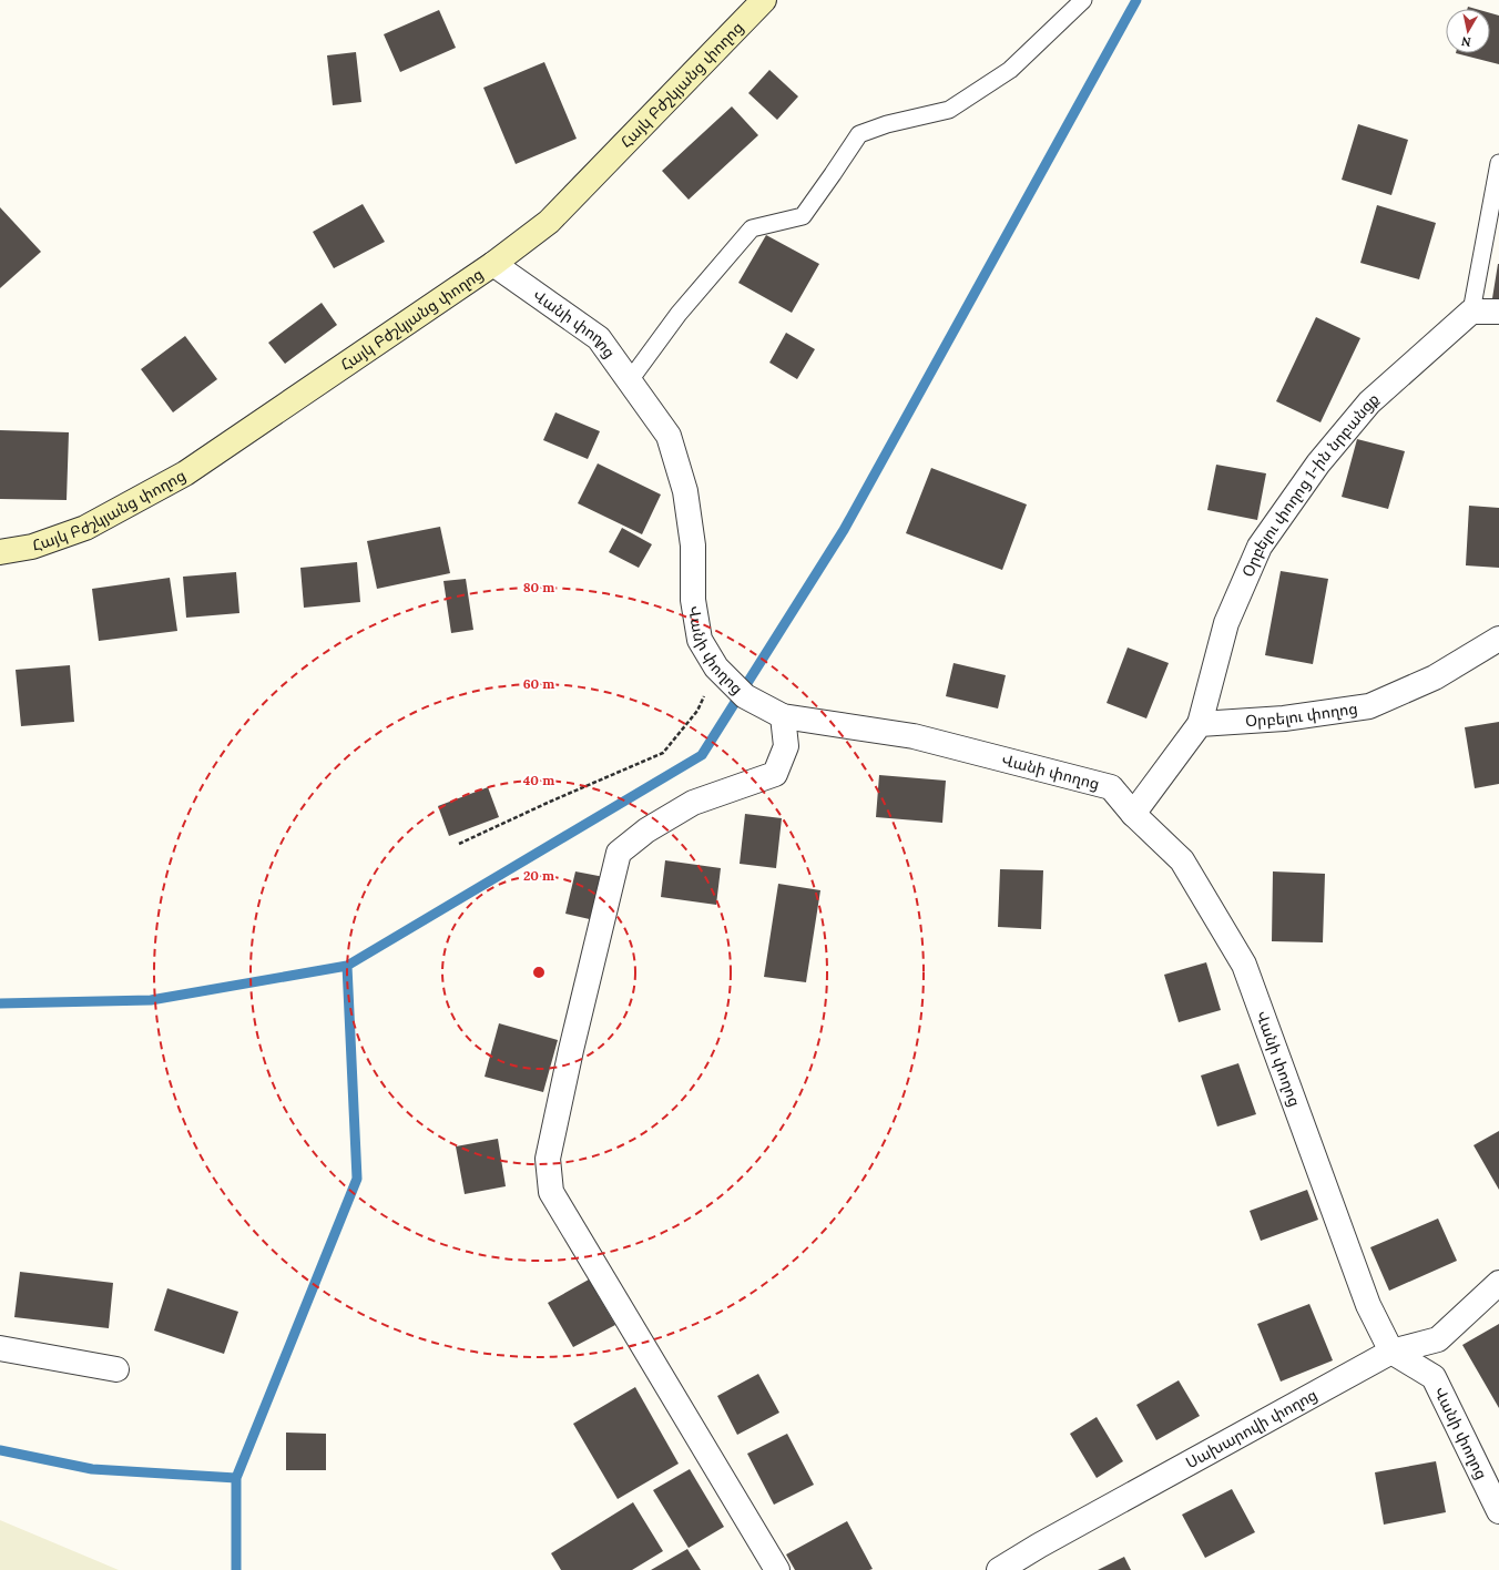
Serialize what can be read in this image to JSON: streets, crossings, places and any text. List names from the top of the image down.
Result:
{
  "streets": {
    "main road": ["Հայկ Բժշկյանց փողոց"],
    "street": [
      "Վանի փողոց",
      "Օրբելու փողոց 1-ին նրբանցք",
      "Օրբելու փողոց",
      "Սախարովի փողոց"
    ]
  },
  "crossings": [
    ["Հայկ Բժշկյանց փողոց", "Վանի փողոց"],
    ["Վանի փողոց", "Սախարովի փողոց"],
    ["Օրբելու փողոց 1-ին նրբանցք", "Օրբելու փողոց"]
  ],
  "north": "bottom",
  "rings": [
    "80 m",
    "60 m",
    "40 m",
    "20 m"
  ]
}
